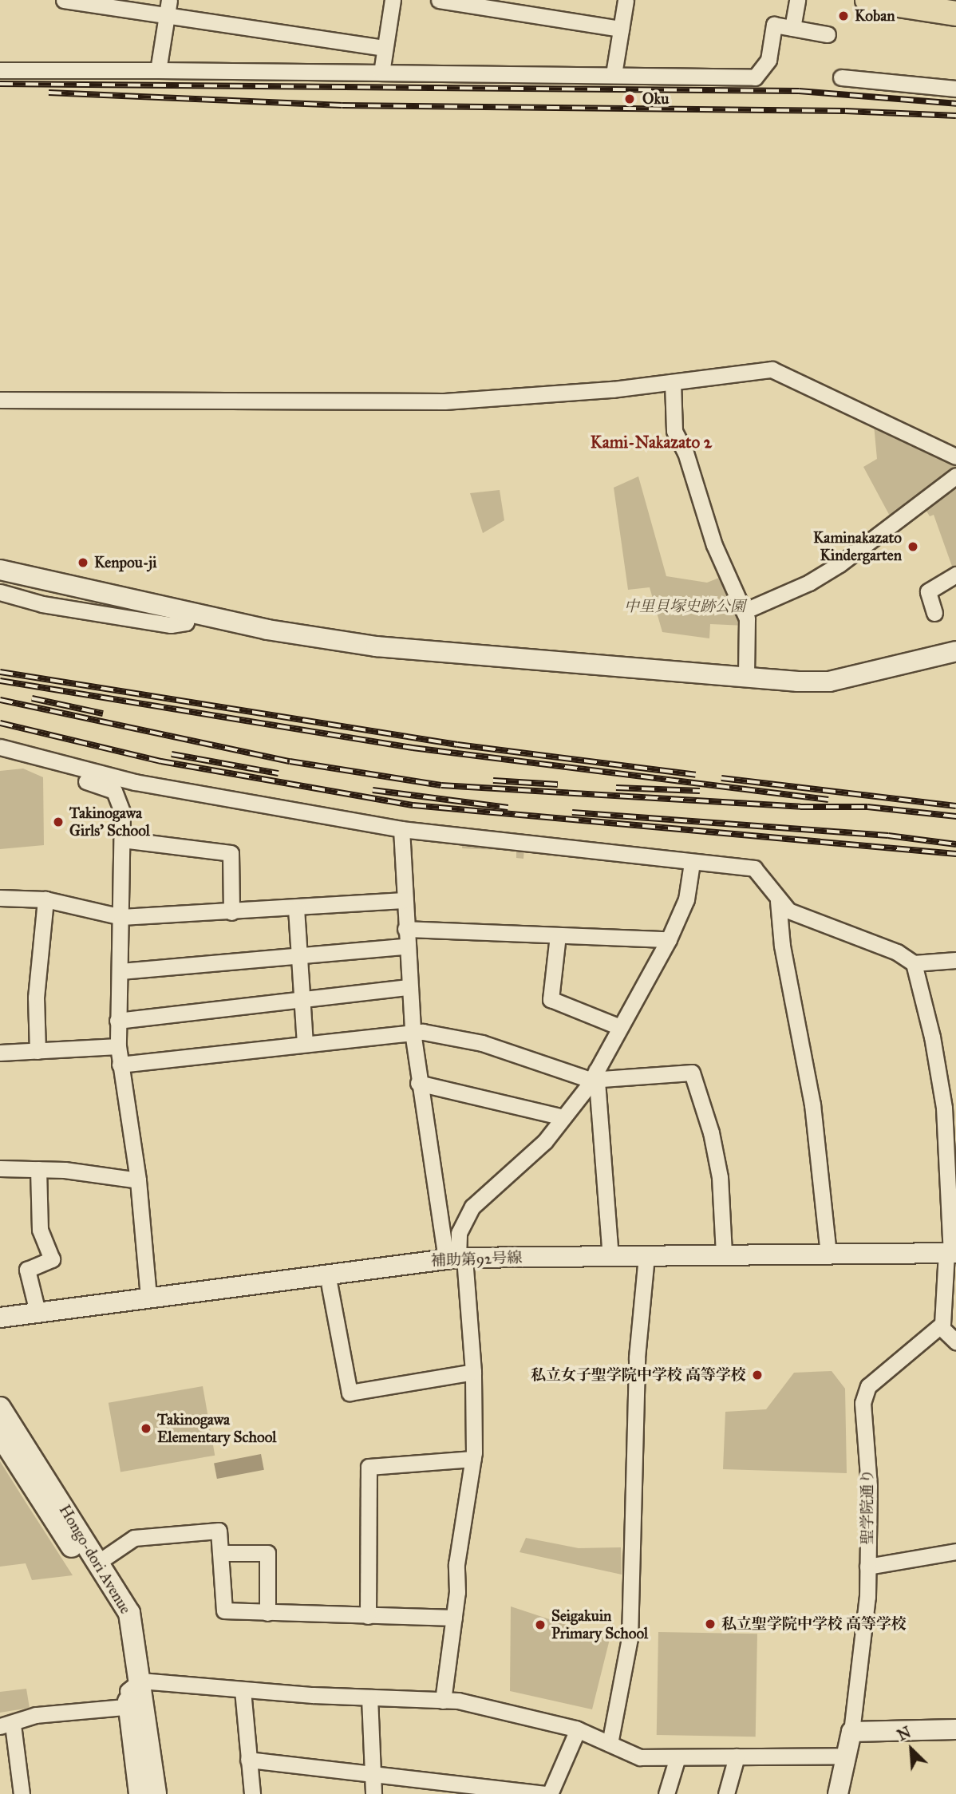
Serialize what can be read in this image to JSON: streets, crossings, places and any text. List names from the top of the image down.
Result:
{
  "streets": {
    "main road": ["Hongo-dori Avenue"],
    "street": ["補助第92号線", "聖学院通り"]
  },
  "districts": ["Kami-Nakazato 2"],
  "parks": ["中里貝塚史跡公園"],
  "places": [
    "Koban",
    "Oku",
    "Kaminakazato Kindergarten",
    "Kenpou-ji",
    "Takinogawa Girls' School",
    "私立女子聖学院中学校 高等学校",
    "Takinogawa Elementary School",
    "私立聖学院中学校 高等学校",
    "Seigakuin Primary School"
  ],
  "north": "top left"
}
